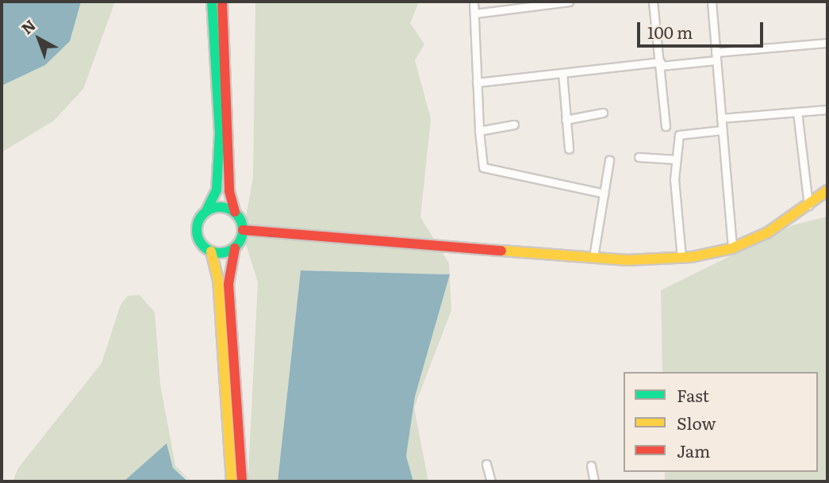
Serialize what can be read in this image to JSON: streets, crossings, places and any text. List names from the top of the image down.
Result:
{
  "legend": ["Fast", "Slow", "Jam"],
  "scale_bar": "100 m",
  "north": "top left"
}
